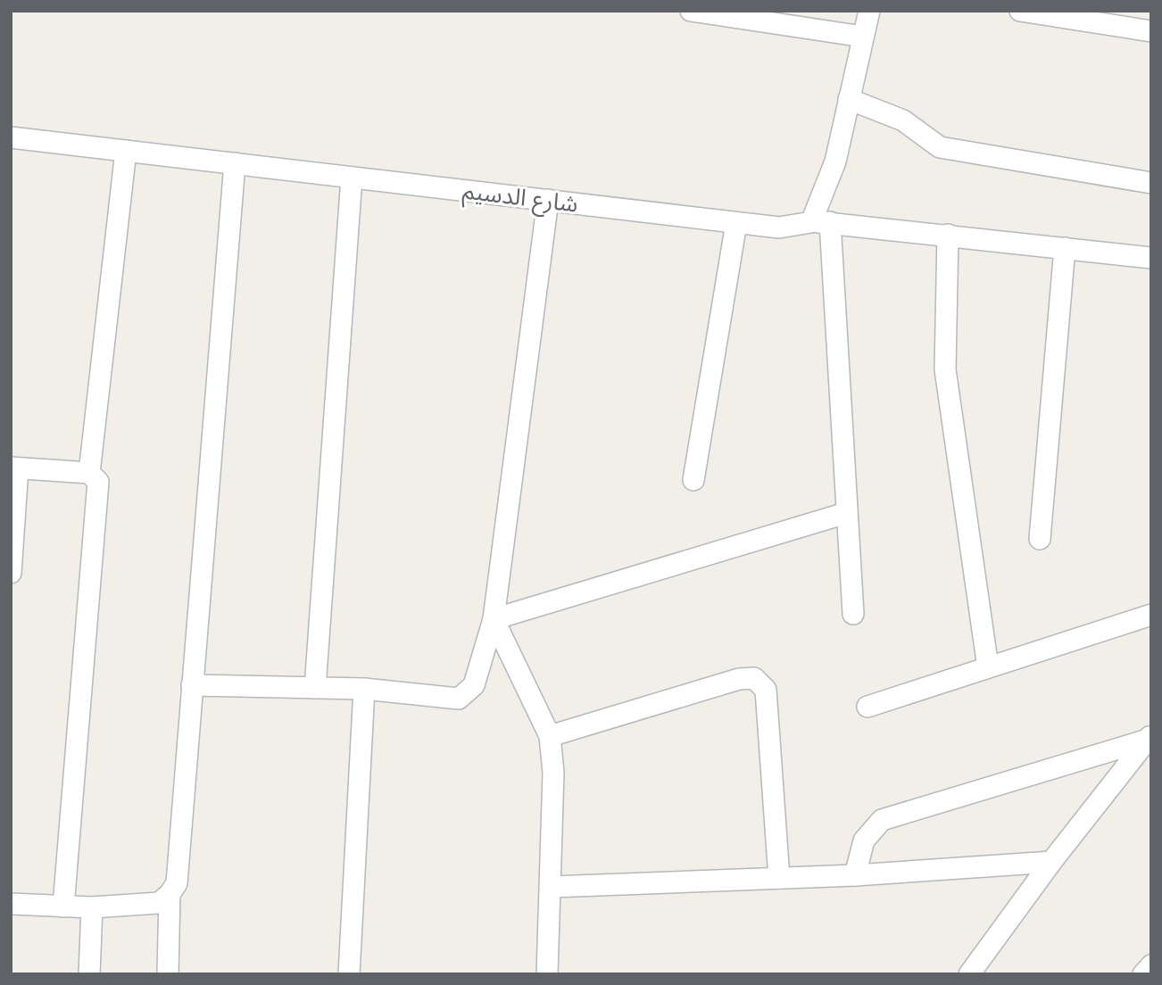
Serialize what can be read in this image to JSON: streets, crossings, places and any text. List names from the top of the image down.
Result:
{
  "streets": {
    "street": ["شارع الدسيم"]
  }
}
